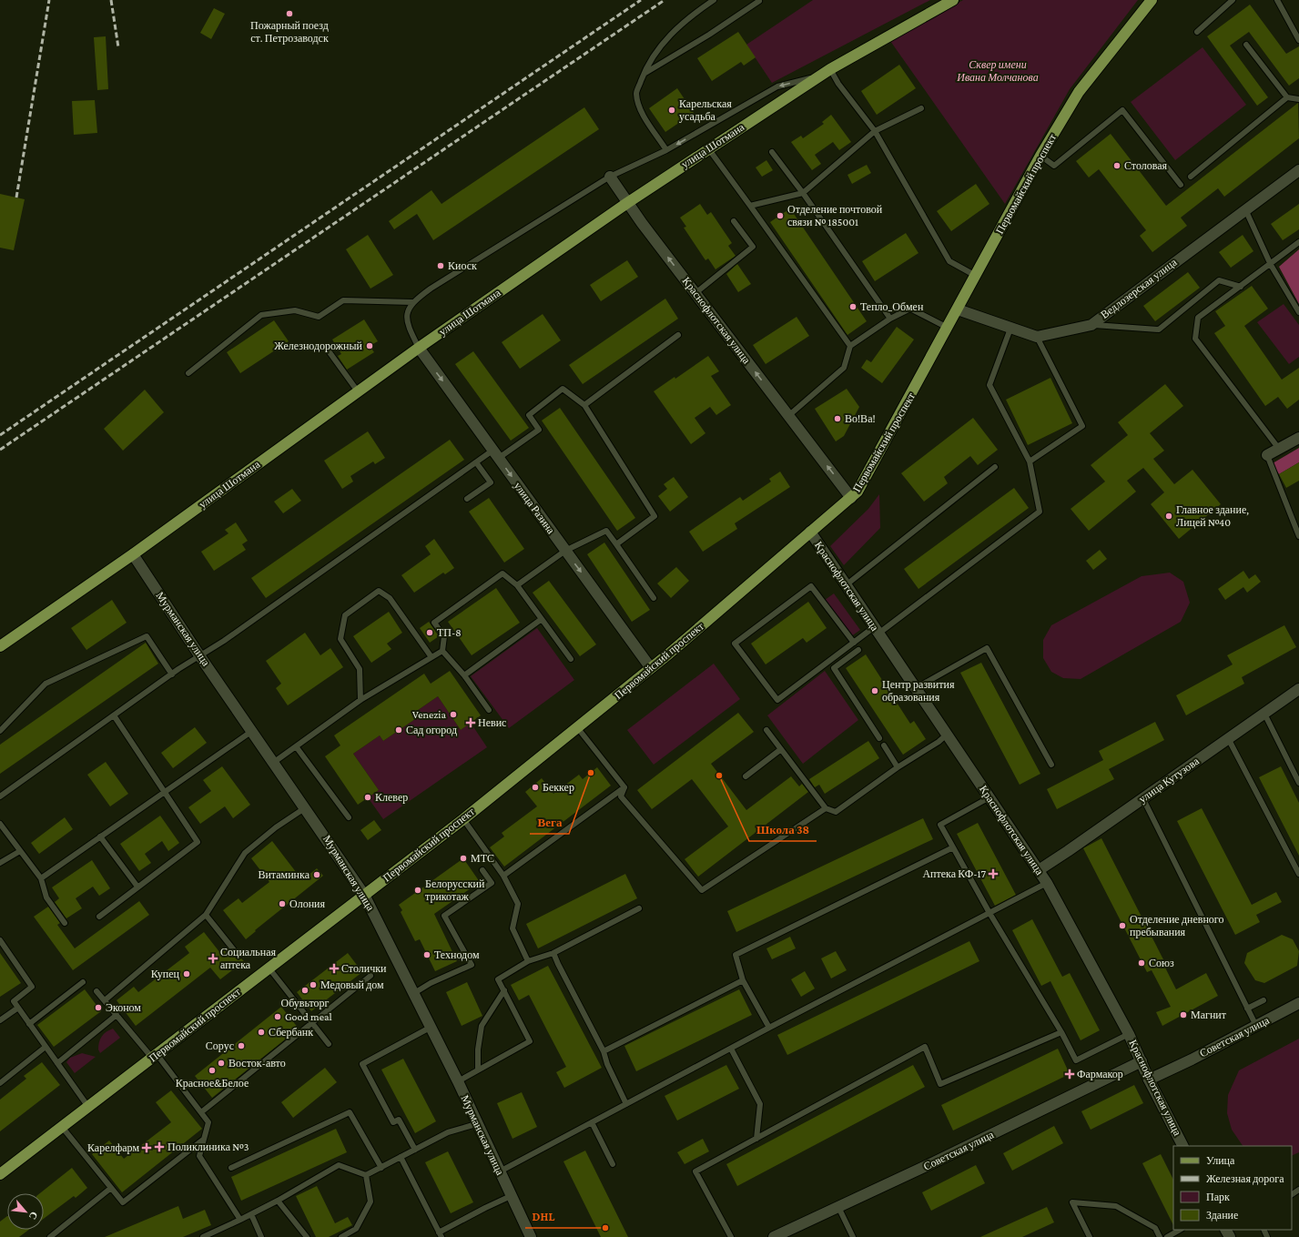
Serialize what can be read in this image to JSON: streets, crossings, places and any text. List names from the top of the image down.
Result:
{
  "streets": {
    "main road": ["улица Шотмана", "Первомайский проспект"],
    "street": [
      "Ведлозерская улица",
      "Краснофлотская улица",
      "улица Разина",
      "Мурманская улица",
      "улица Кутузова",
      "Советская улица"
    ]
  },
  "crossings": [
    ["улица Шотмана", "Краснофлотская улица"],
    ["улица Шотмана", "улица Разина"],
    ["улица Шотмана", "Мурманская улица"],
    ["Первомайский проспект", "Краснофлотская улица"],
    ["Первомайский проспект", "улица Разина"],
    ["Первомайский проспект", "Мурманская улица"],
    ["Краснофлотская улица", "улица Кутузова"],
    ["Краснофлотская улица", "Советская улица"]
  ],
  "one_way": ["улица Разина"],
  "parks": ["Сквер имени Ивана Молчанова"],
  "places": {
    "other": [
      "Пожарный поезд ст. Петрозаводск",
      "Карельская усадьба",
      "Столовая",
      "Отделение почтовой связи № 185001",
      "Киоск",
      "Тепло_Обмен",
      "Железнодорожный",
      "Во!Ва!",
      "Главное здание, Лицей №40",
      "ТП-8",
      "Центр развития образования",
      "Venezia",
      "Сад огород",
      "Вега",
      "Школа 38",
      "Беккер",
      "Клевер",
      "МТС",
      "Витаминка",
      "Белорусский трикотаж",
      "Олония",
      "Отделение дневного пребывания",
      "Технодом",
      "Союз",
      "Купец",
      "Медовый дом",
      "Обувьторг",
      "Эконом",
      "Магнит",
      "Good meal",
      "Сбербанк",
      "Сорус",
      "Восток-авто",
      "Красное&Белое",
      "DHL"
    ],
    "health": [
      "Невис",
      "Аптека КФ-17",
      "Социальная аптека",
      "Столички",
      "Фармакор",
      "Поликлиника №3",
      "Карелфарм"
    ]
  },
  "legend": [
    "Улица",
    "Железная дорога",
    "Парк",
    "Здание"
  ],
  "north": "bottom right"
}
